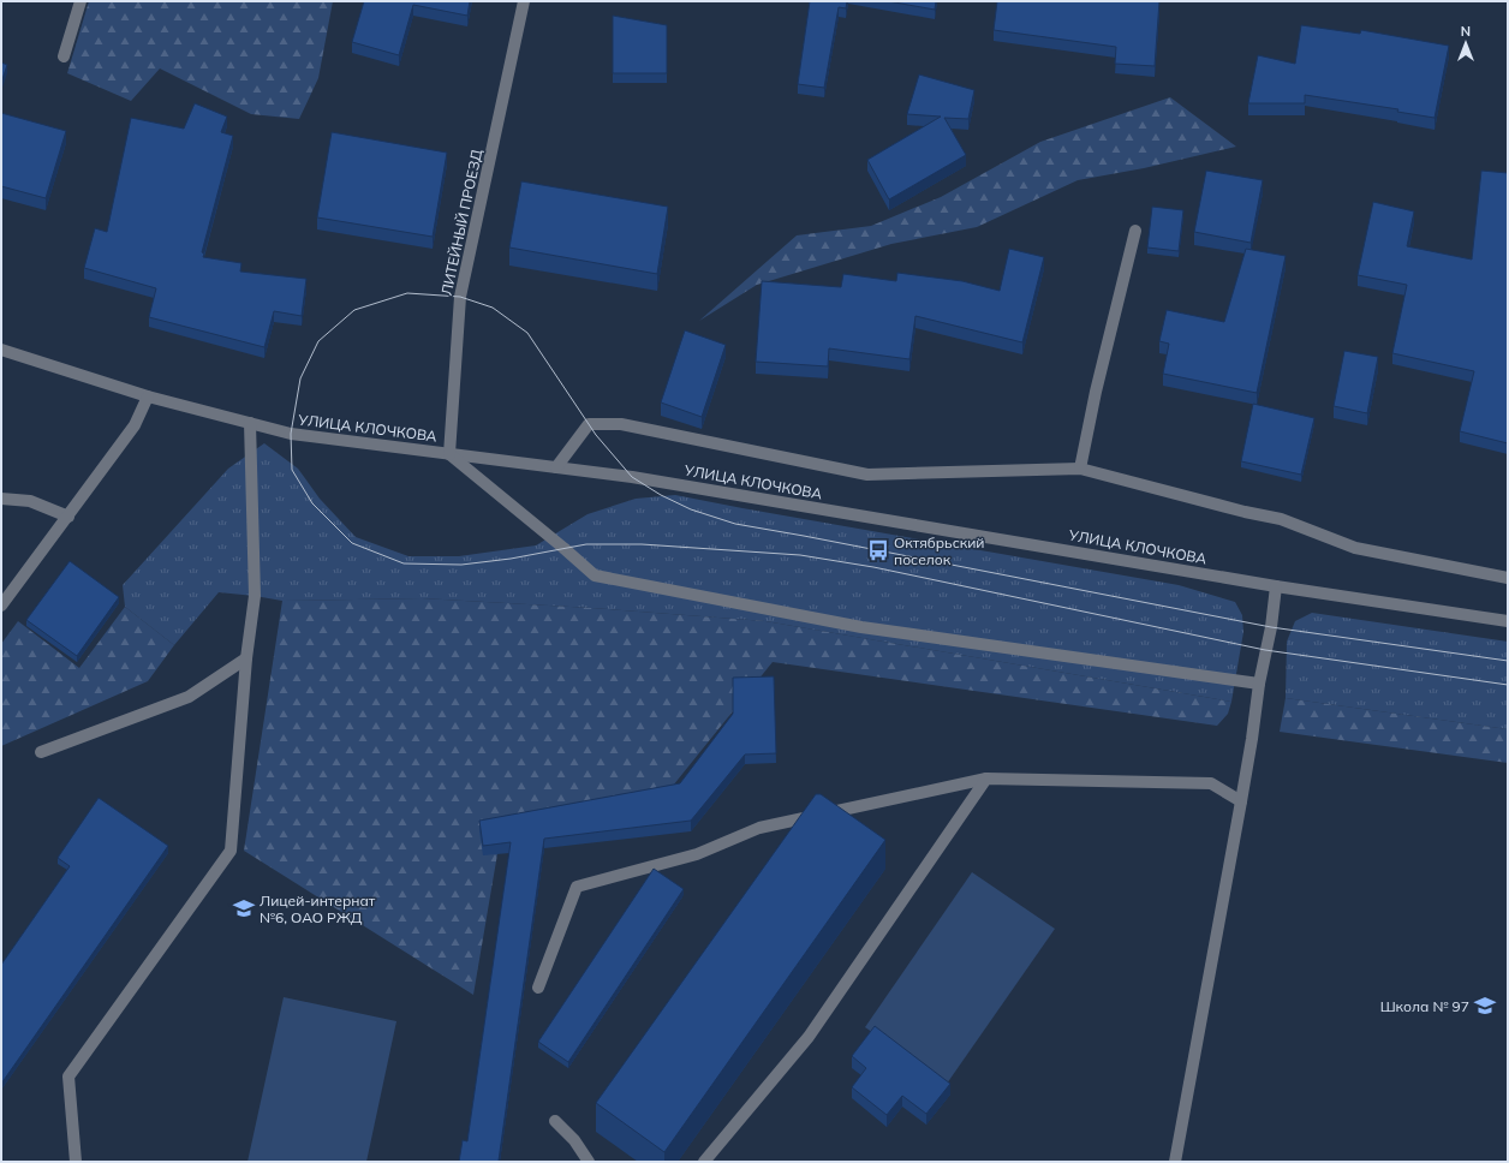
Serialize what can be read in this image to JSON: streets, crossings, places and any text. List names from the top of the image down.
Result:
{
  "streets": {
    "street": ["ЛИТЕЙНЫЙ ПРОЕЗД", "УЛИЦА КЛОЧКОВА"]
  },
  "crossings": [
    ["ЛИТЕЙНЫЙ ПРОЕЗД", "УЛИЦА КЛОЧКОВА"]
  ],
  "places": {
    "bus stop": ["Октябрьский поселок"],
    "school or university": ["Лицей-интернат №6, ОАО РЖД", "Школа № 97"]
  },
  "north": "top"
}
